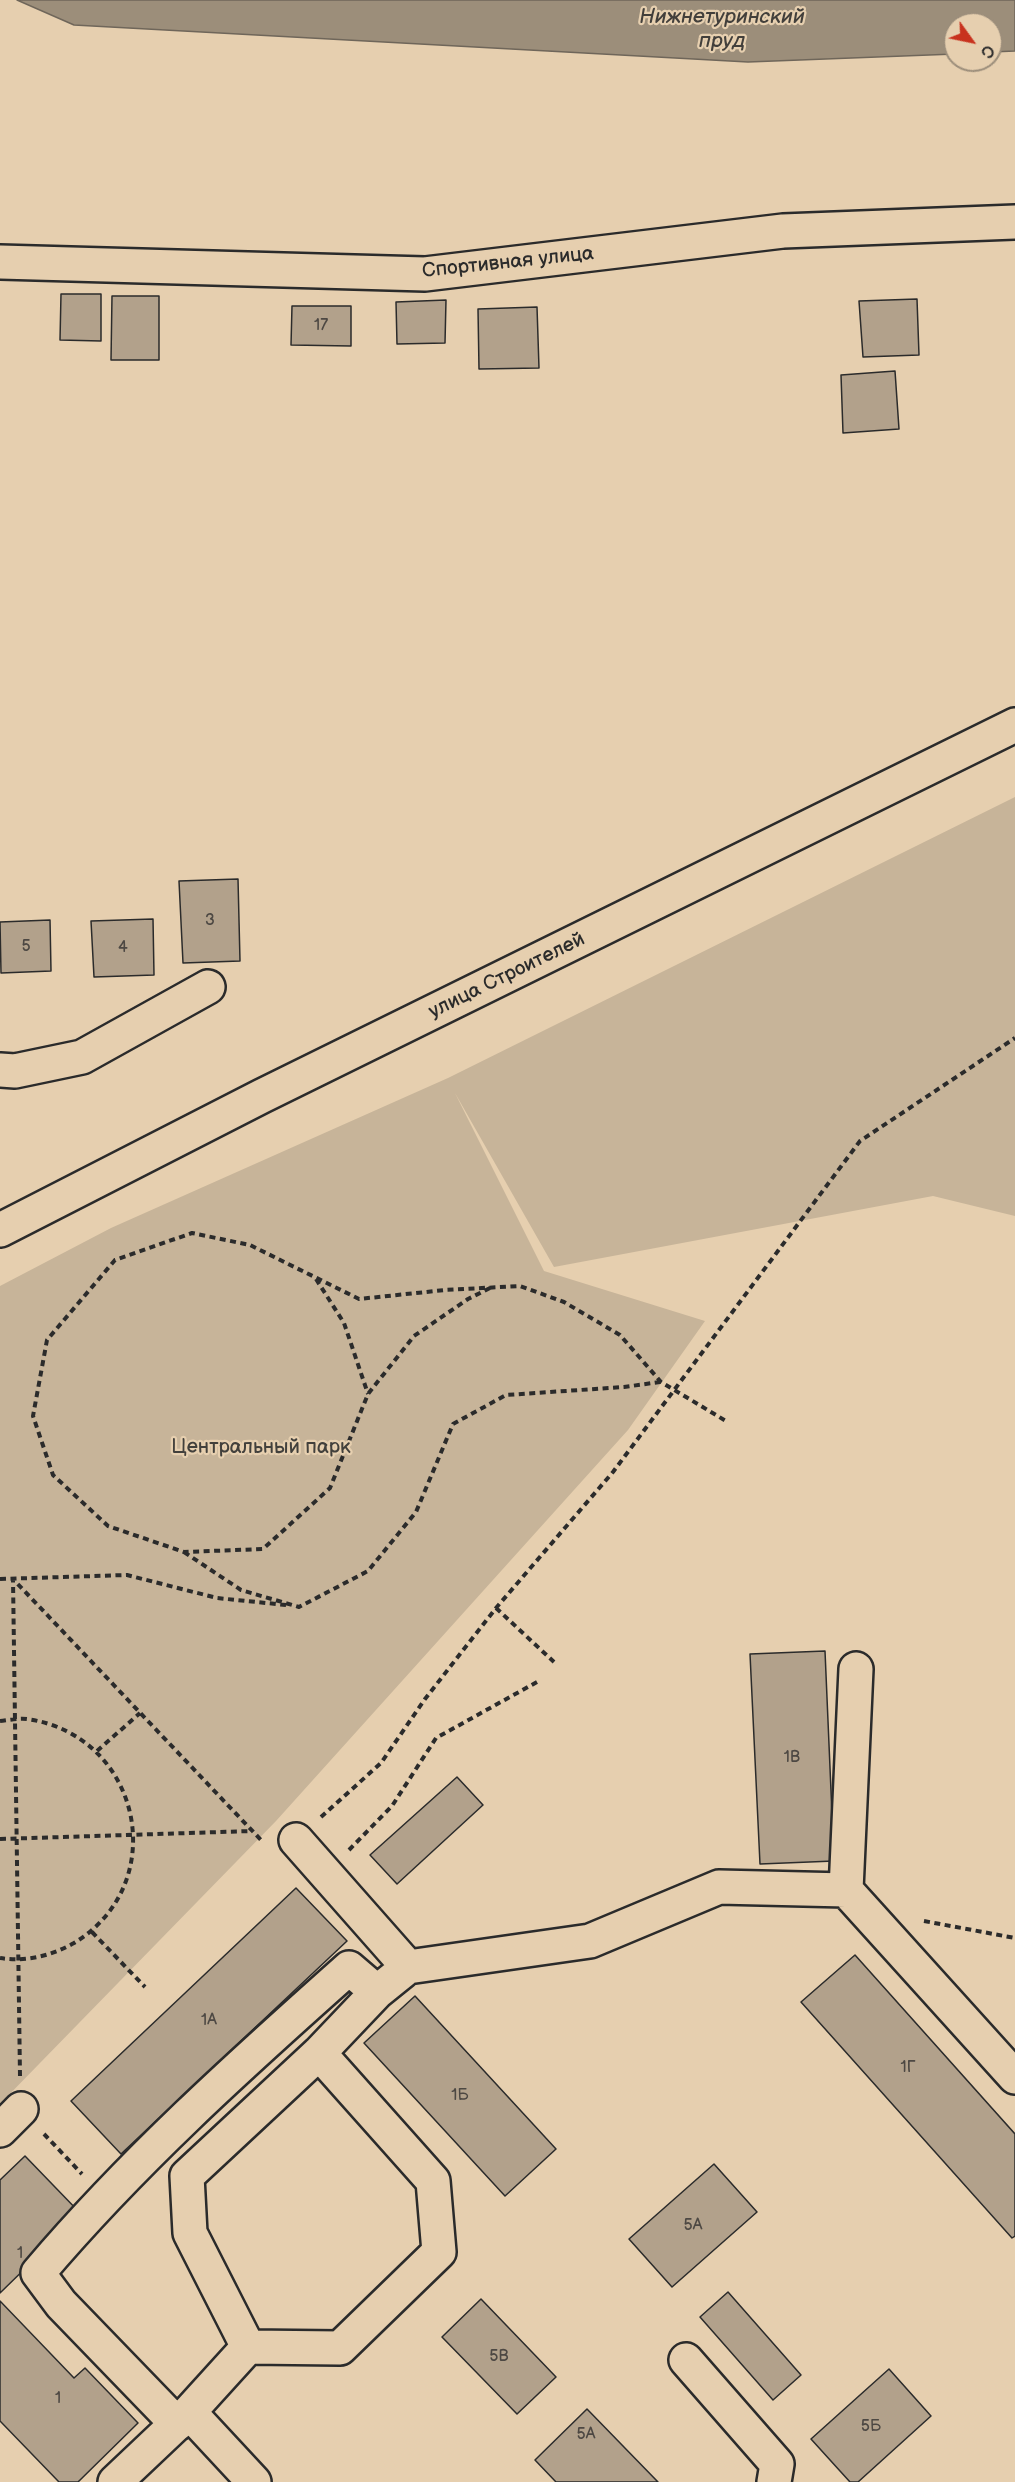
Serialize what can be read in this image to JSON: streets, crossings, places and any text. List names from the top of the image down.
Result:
{
  "streets": {
    "street": ["Спортивная улица", "улица Строителей"]
  },
  "water": ["Нижнетуринский пруд"],
  "parks": ["Центральный парк"],
  "house_numbers": [
    "17",
    "3",
    "5",
    "4",
    "1В",
    "1А",
    "1Г",
    "1Б",
    "5А",
    "1",
    "5В",
    "1",
    "5Б",
    "5А"
  ],
  "north": "bottom right"
}
